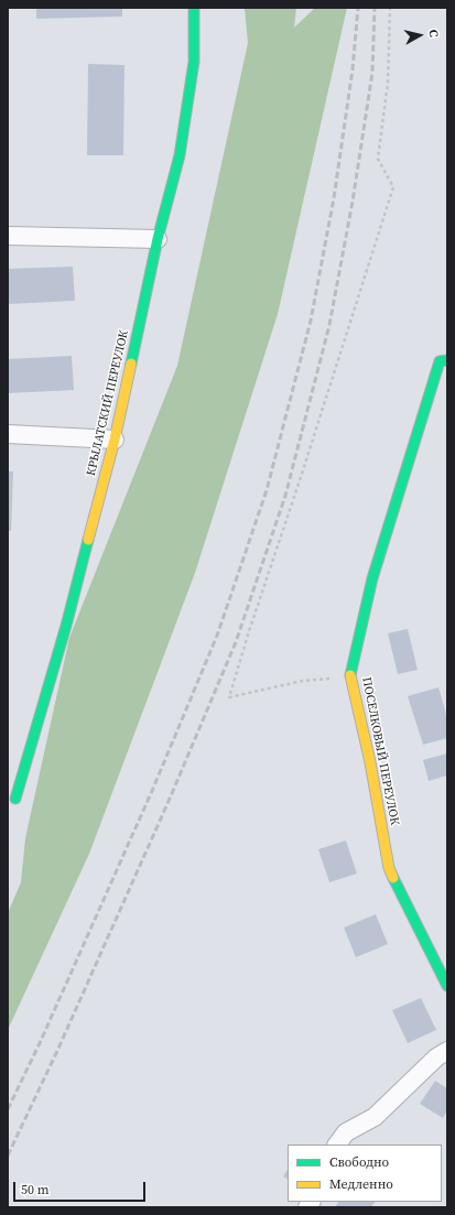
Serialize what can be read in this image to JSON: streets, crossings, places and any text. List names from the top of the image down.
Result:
{
  "streets": {
    "street": ["КРЫЛАТСКИЙ ПЕРЕУЛОК", "ПОСЕЛКОВЫЙ ПЕРЕУЛОК"]
  },
  "legend": ["Свободно", "Медленно"],
  "scale_bar": "50 m",
  "north": "right"
}
